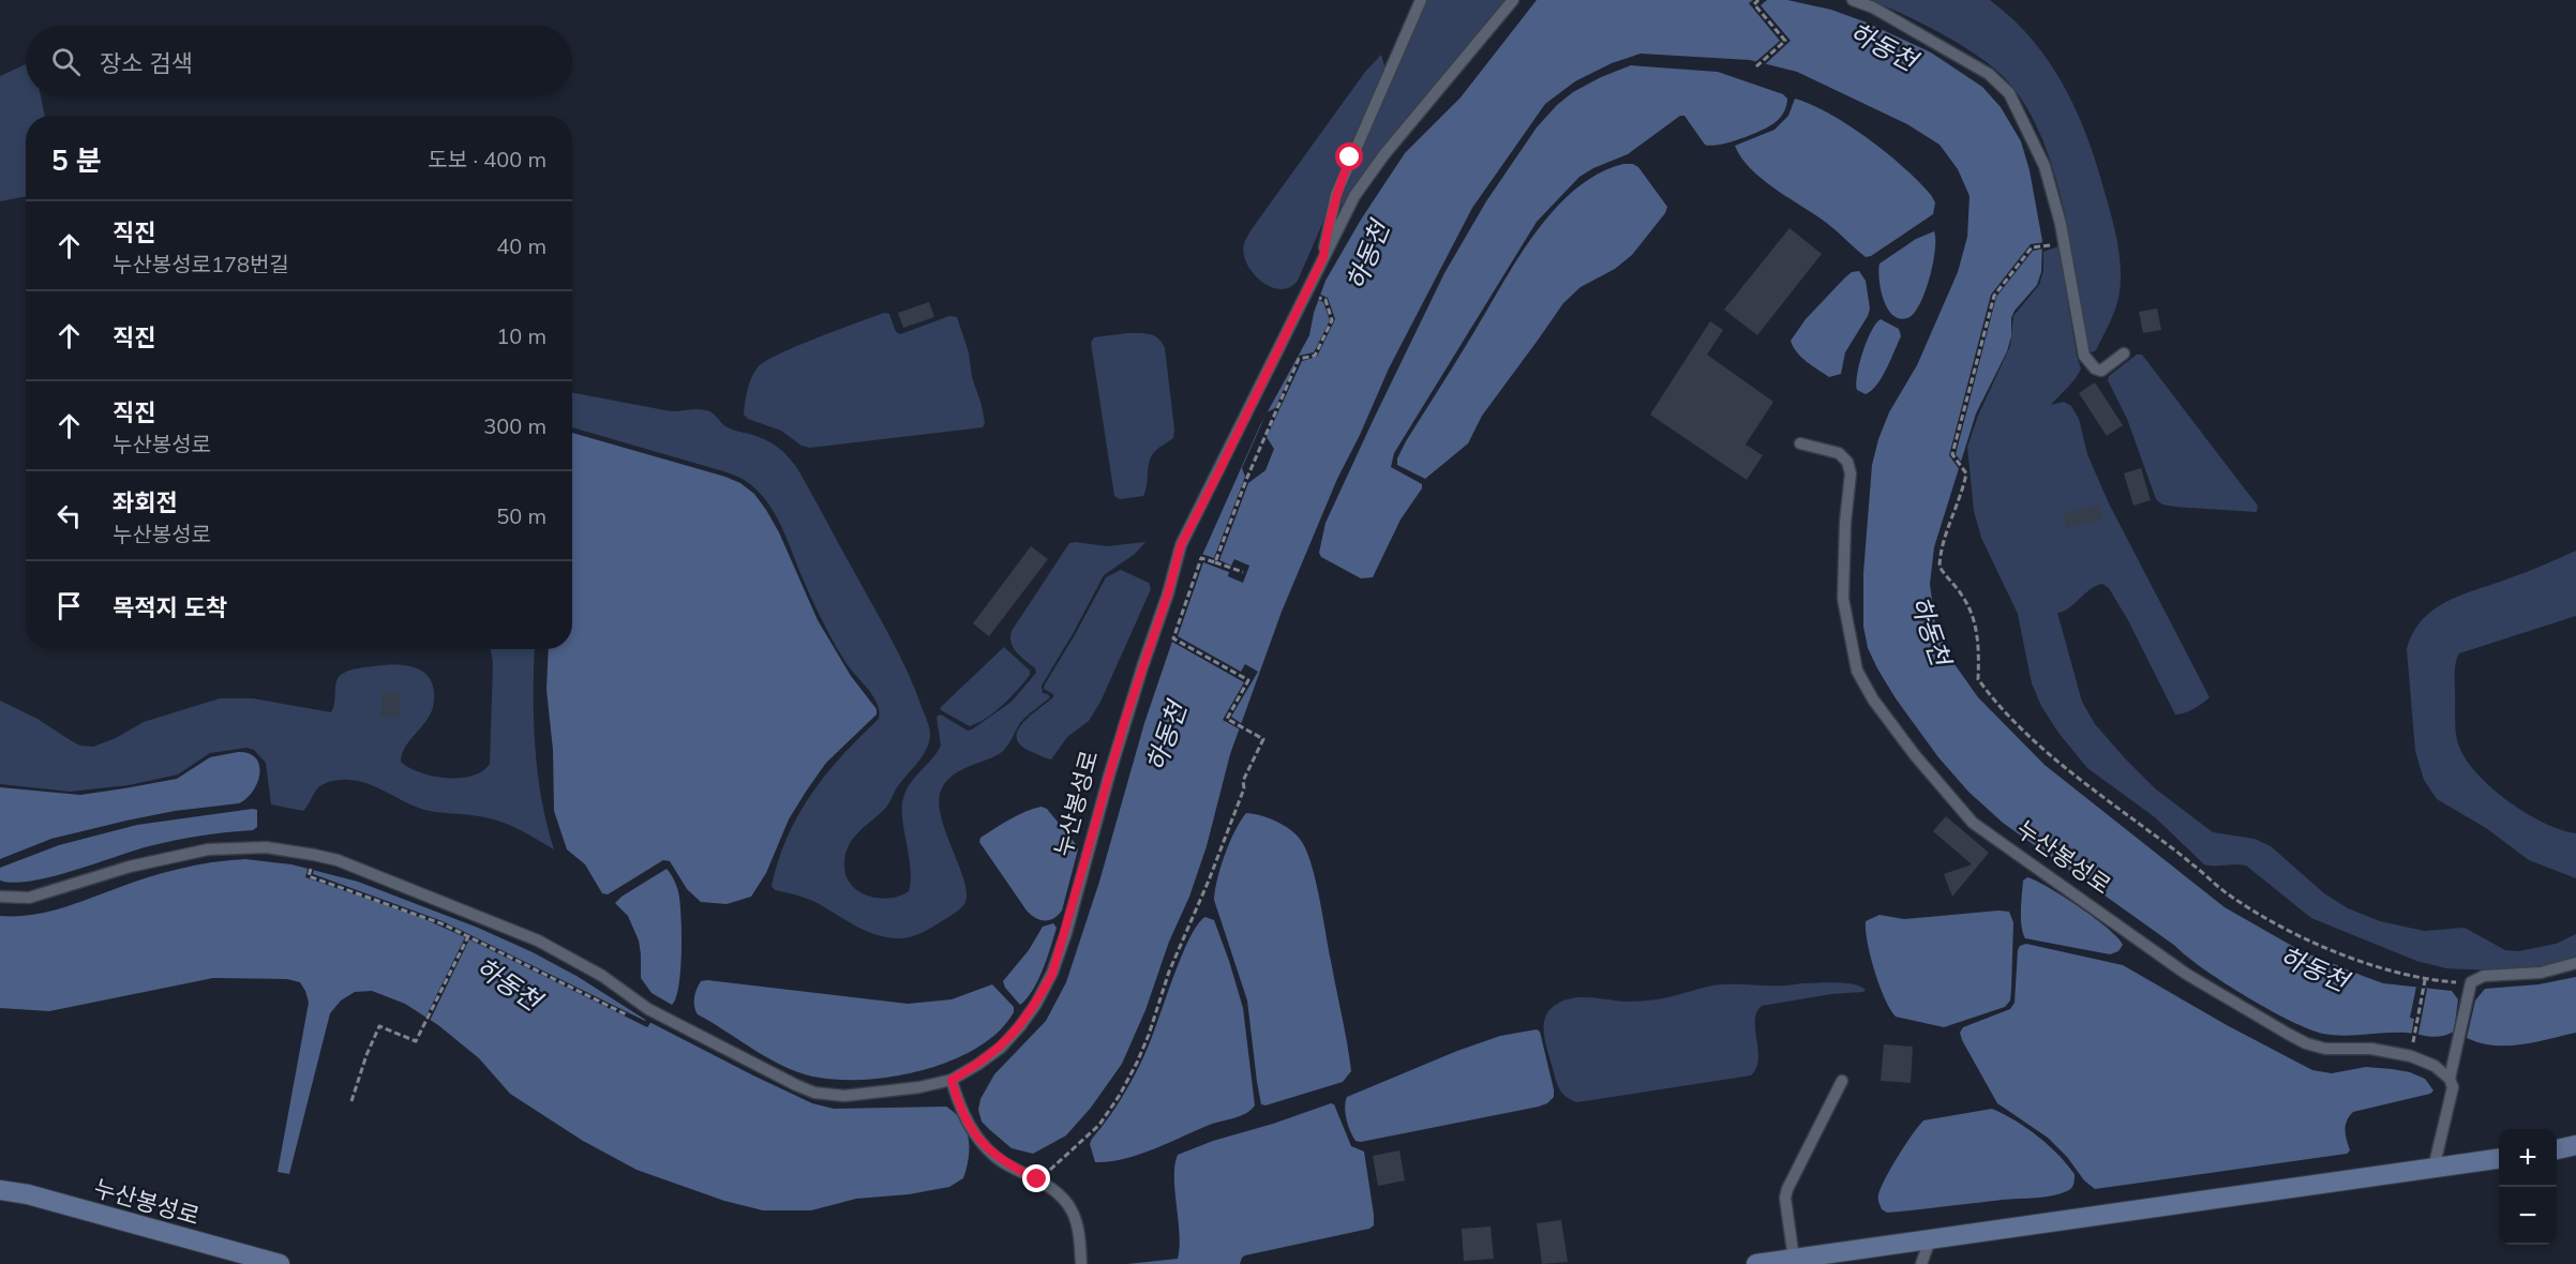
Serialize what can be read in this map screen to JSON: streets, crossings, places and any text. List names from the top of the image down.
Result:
{
  "streets": {
    "street": ["누산봉성로"]
  },
  "water": ["하동천"],
  "page": {
    "search": "장소 검색",
    "heading": ["5 분", "도보 · 400 m"],
    "list": [
      ["직진", "누산봉성로178번길", "40 m"],
      ["직진", "10 m"],
      ["직진", "누산봉성로", "300 m"],
      ["좌회전", "누산봉성로", "50 m"],
      "목적지 도착"
    ],
    "map_buttons": ["+", "−"]
  }
}
